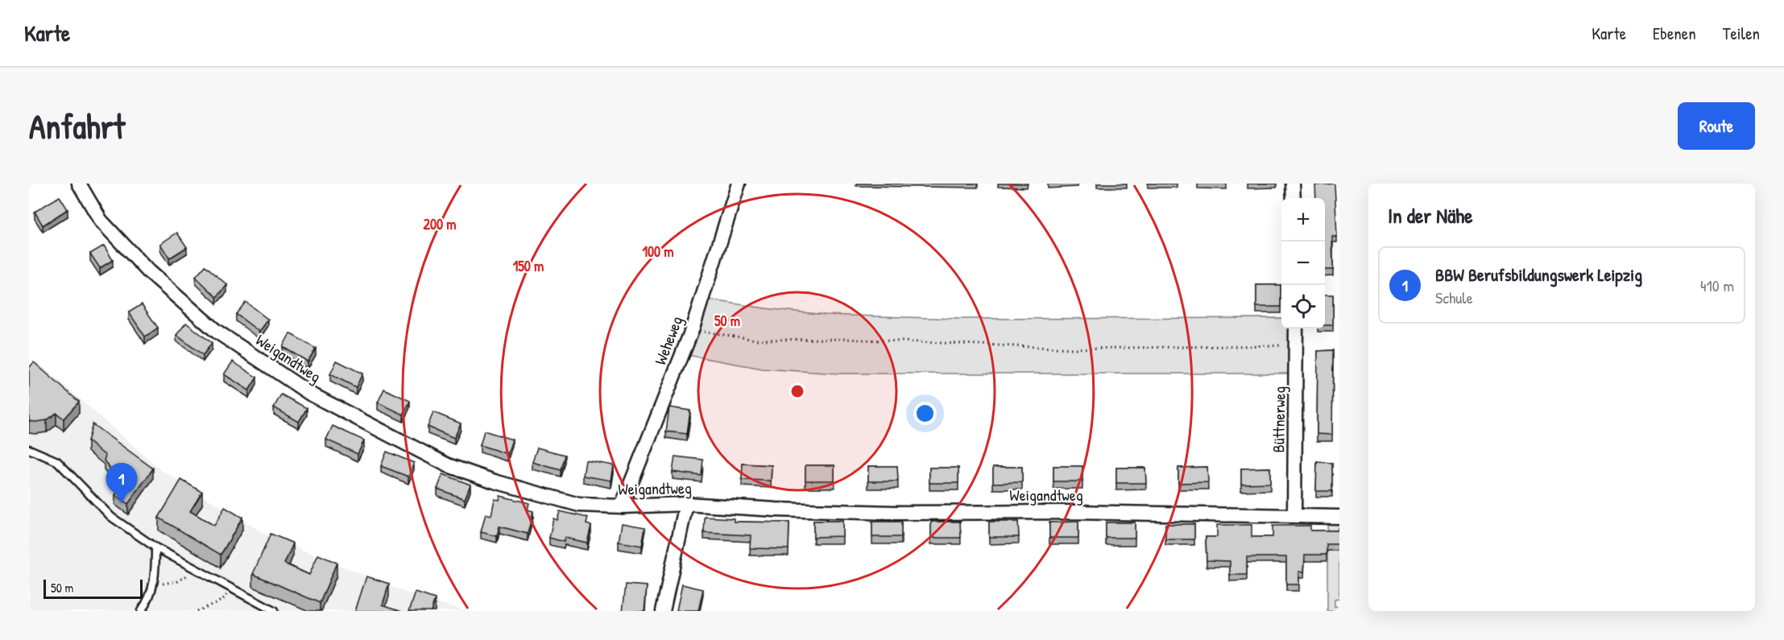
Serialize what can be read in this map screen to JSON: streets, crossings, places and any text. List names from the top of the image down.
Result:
{
  "streets": {
    "street": ["Weheweg", "Weigandtweg", "Büttnerweg"]
  },
  "crossings": [
    ["Weheweg", "Weigandtweg"],
    ["Weigandtweg", "Büttnerweg"]
  ],
  "scale_bar": "50 m",
  "page": {
    "header": "Karte",
    "nav": ["Karte", "Ebenen", "Teilen"],
    "buttons": "Route",
    "title": "Anfahrt",
    "heading": "In der Nähe",
    "map_buttons": ["+", "−"],
    "list": [
      {
        "mark": "1",
        "name": "BBW Berufsbildungswerk Leipzig",
        "note": "Schule",
        "value": "410 m"
      }
    ],
    "pins": "1",
    "scale": "50 m"
  },
  "rings": [
    "200 m",
    "100 m",
    "150 m",
    "50 m"
  ]
}
